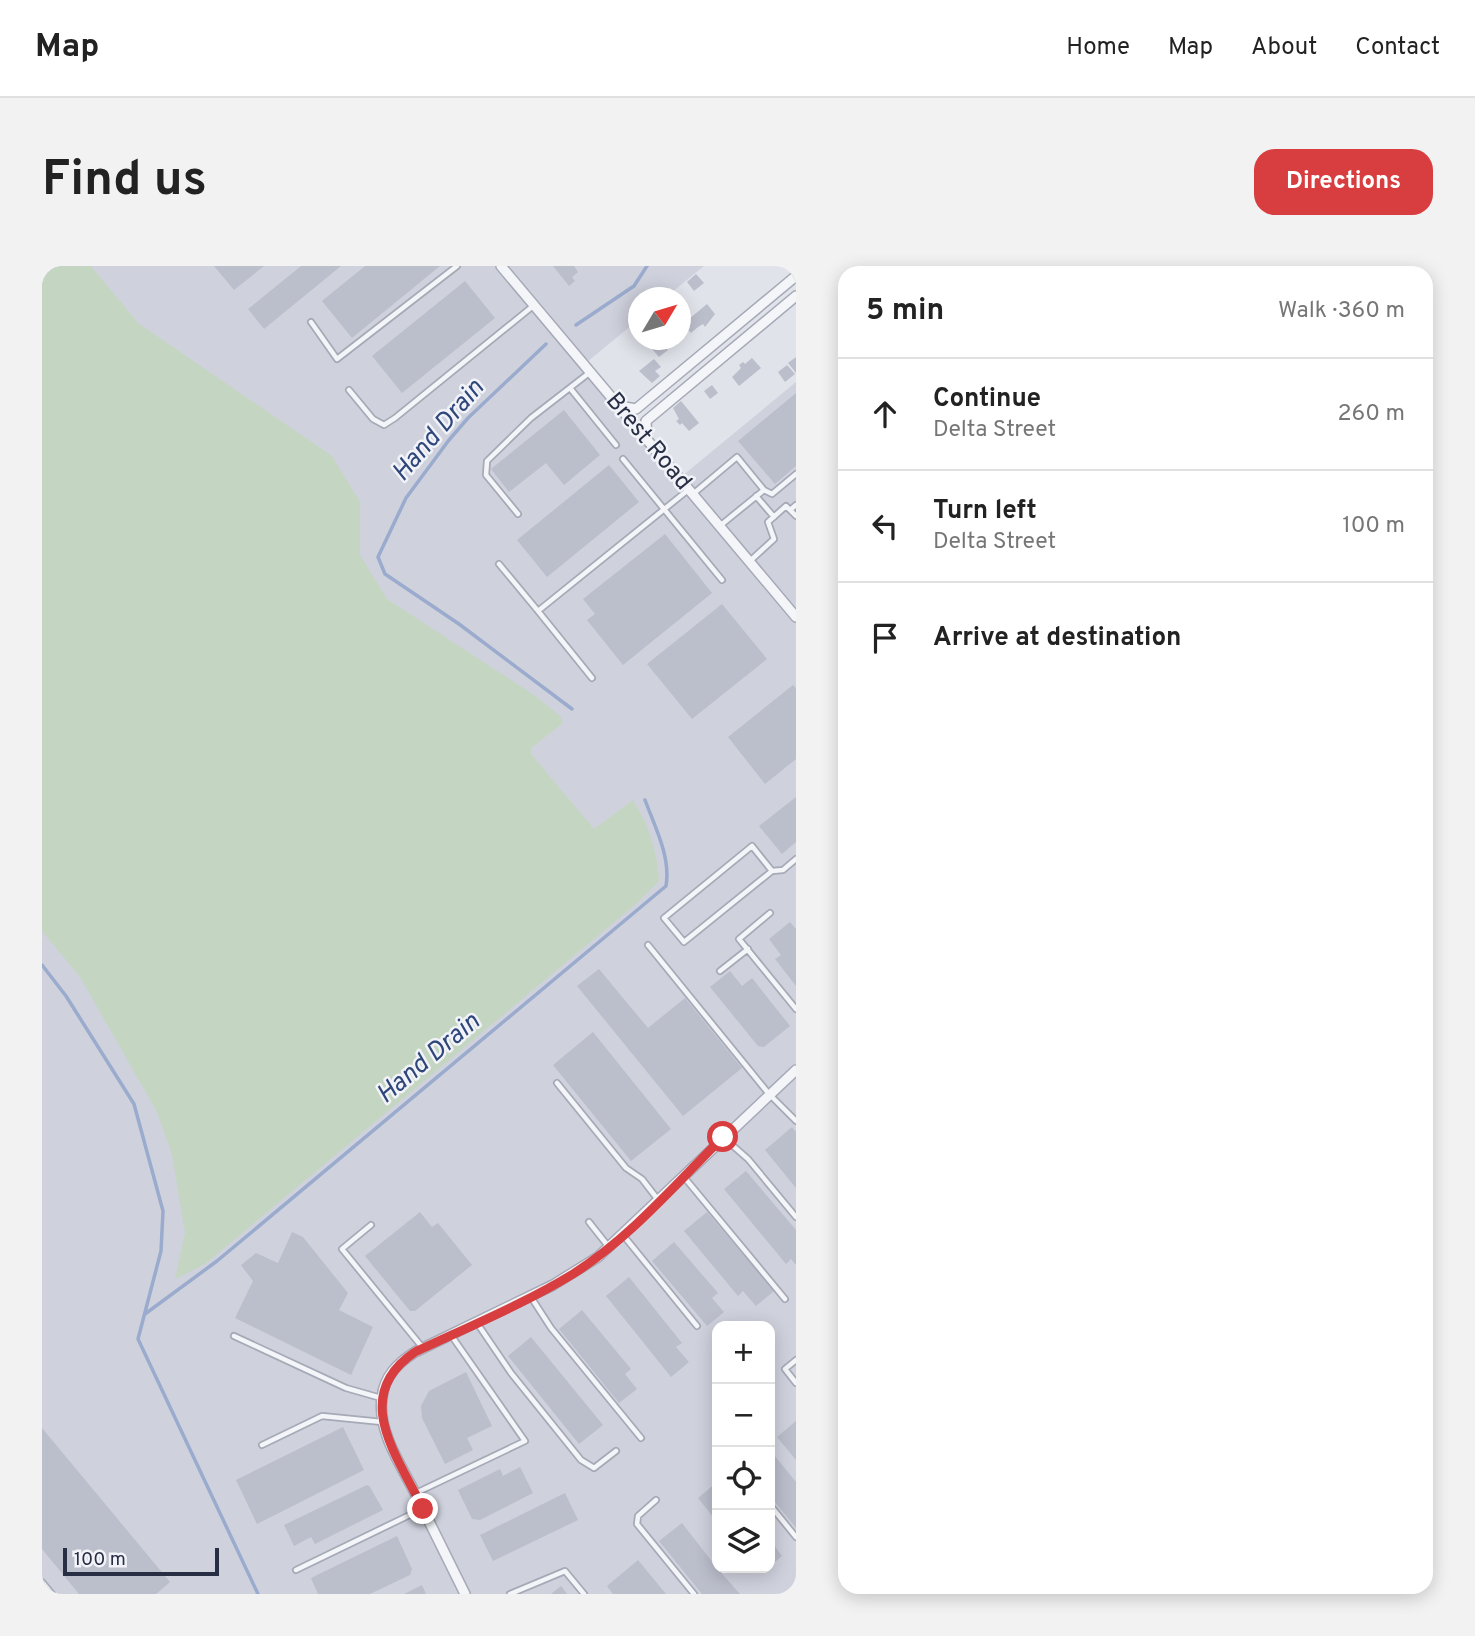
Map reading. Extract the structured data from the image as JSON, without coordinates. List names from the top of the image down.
{
  "streets": {
    "street": ["Brest Road"]
  },
  "water": ["Hand Drain"],
  "scale_bar": "100 m",
  "north": "top right",
  "page": {
    "header": "Map",
    "nav": [
      "Home",
      "Map",
      "About",
      "Contact"
    ],
    "buttons": "Directions",
    "title": "Find us",
    "heading": ["5 min", "Walk · 360 m"],
    "list": [
      ["Continue", "Delta Street", "260 m"],
      ["Turn left", "Delta Street", "100 m"],
      "Arrive at destination"
    ],
    "map_buttons": ["+", "−"],
    "scale": "100 m"
  }
}
